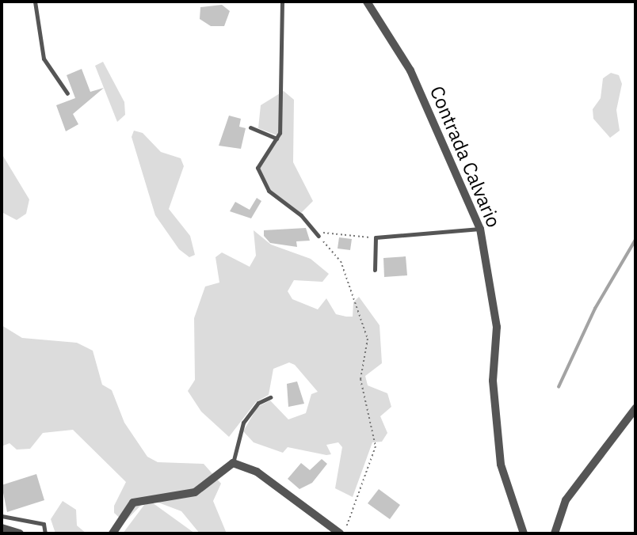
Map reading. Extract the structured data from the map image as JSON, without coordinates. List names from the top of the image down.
{
  "streets": {
    "street": ["Contrada Calvario"]
  }
}
